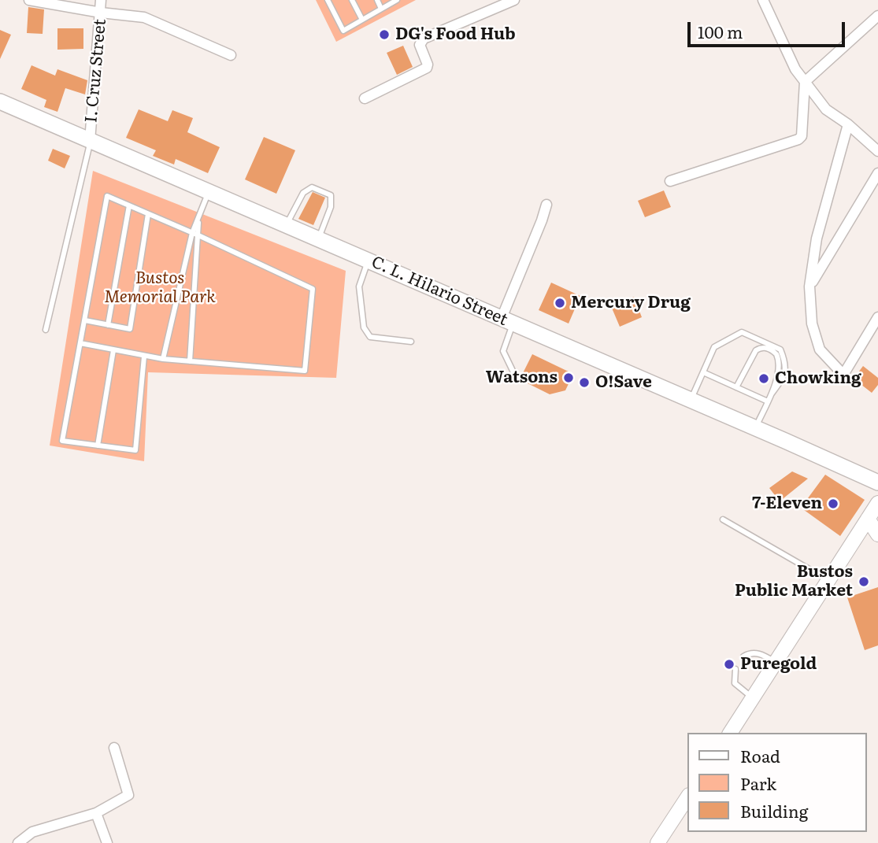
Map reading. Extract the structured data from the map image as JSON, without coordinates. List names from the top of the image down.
{
  "streets": {
    "main road": ["C. L. Hilario Street"],
    "street": ["I. Cruz Street"]
  },
  "crossings": [
    ["I. Cruz Street", "C. L. Hilario Street"]
  ],
  "parks": ["Bustos Memorial Park"],
  "places": [
    "DG's Food Hub",
    "Mercury Drug",
    "Watsons",
    "Chowking",
    "O!Save",
    "7-Eleven",
    "Bustos Public Market",
    "Puregold"
  ],
  "legend": ["Road", "Park", "Building"],
  "scale_bar": "100 m"
}
